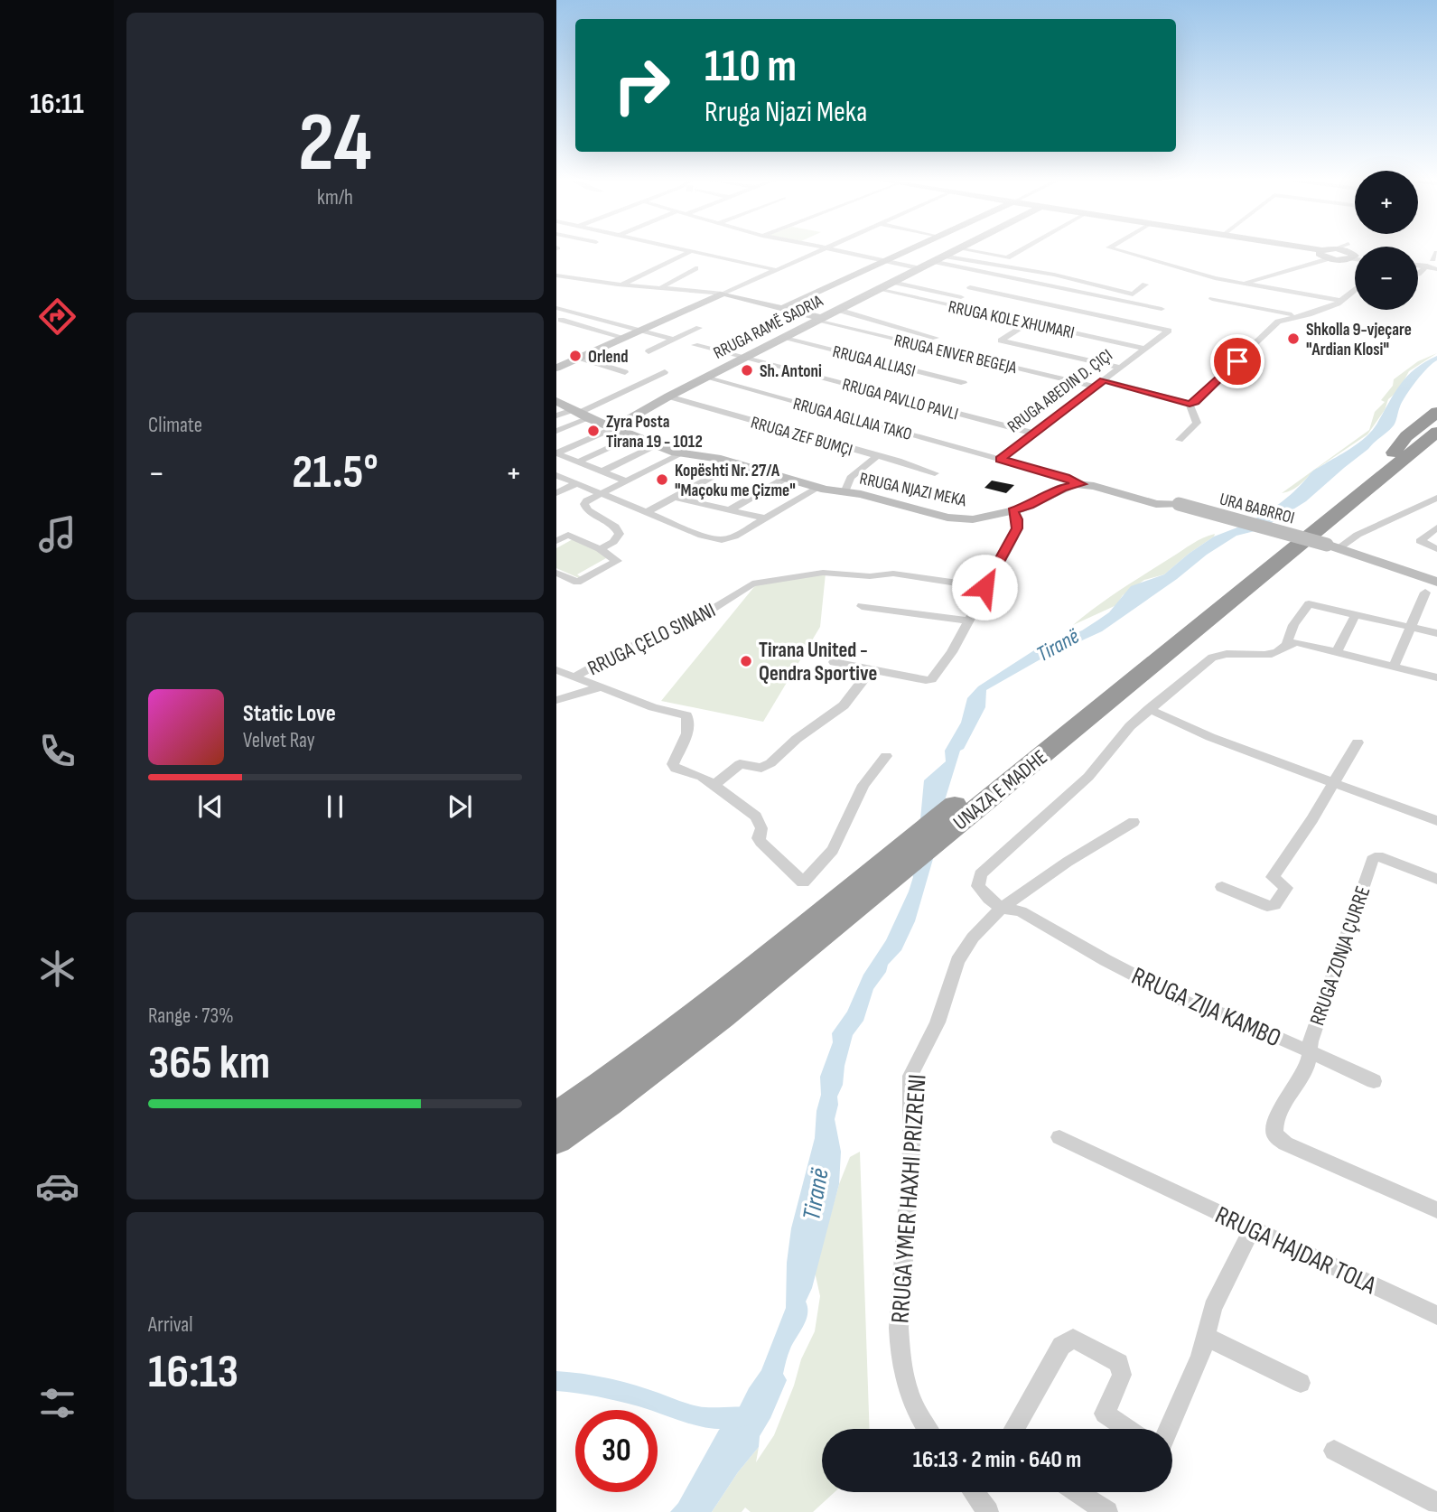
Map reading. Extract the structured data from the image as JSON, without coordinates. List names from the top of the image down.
{
  "streets": {
    "highway": ["UNAZA E MADHE"],
    "main road": ["RRUGA ABEDIN D. ÇIÇI"],
    "street": [
      "RRUGA KOLE XHUMARI",
      "RRUGA RAMË SADRIA",
      "RRUGA ENVER BEGEJA",
      "RRUGA ALLIASI",
      "RRUGA PAVLLO PAVLI",
      "RRUGA AGLLAIA TAKO",
      "RRUGA ZEF BUMÇI",
      "RRUGA NJAZI MEKA",
      "URA BABRROI",
      "RRUGA ÇELO SINANI",
      "RRUGA ZONJA ÇURRE",
      "RRUGA ZIJA KAMBO",
      "RRUGA YMER HAXHI PRIZRENI",
      "RRUGA HAJDAR TOLA"
    ]
  },
  "crossings": [
    ["RRUGA KOLE XHUMARI", "RRUGA RAMË SADRIA"],
    ["RRUGA KOLE XHUMARI", "RRUGA ABEDIN D. ÇIÇI"],
    ["RRUGA RAMË SADRIA", "RRUGA ENVER BEGEJA"],
    ["RRUGA RAMË SADRIA", "RRUGA ALLIASI"],
    ["RRUGA RAMË SADRIA", "RRUGA PAVLLO PAVLI"],
    ["RRUGA RAMË SADRIA", "RRUGA AGLLAIA TAKO"],
    ["RRUGA RAMË SADRIA", "RRUGA ZEF BUMÇI"],
    ["RRUGA RAMË SADRIA", "RRUGA NJAZI MEKA"],
    ["RRUGA ENVER BEGEJA", "RRUGA ABEDIN D. ÇIÇI"],
    ["RRUGA ABEDIN D. ÇIÇI", "RRUGA PAVLLO PAVLI"],
    ["RRUGA ABEDIN D. ÇIÇI", "RRUGA AGLLAIA TAKO"],
    ["RRUGA ABEDIN D. ÇIÇI", "RRUGA NJAZI MEKA"],
    ["RRUGA ABEDIN D. ÇIÇI", "URA BABRROI"],
    ["RRUGA ZEF BUMÇI", "RRUGA NJAZI MEKA"],
    ["RRUGA ZONJA ÇURRE", "RRUGA ZIJA KAMBO"],
    ["RRUGA ZIJA KAMBO", "RRUGA YMER HAXHI PRIZRENI"]
  ],
  "water": ["Tiranë"],
  "places": [
    "Shkolla 9-vjeçare \"Ardian Klosi\"",
    "Orlend",
    "Sh. Antoni",
    "Zyra Posta Tirana 19 - 1012",
    "Kopështi Nr. 27/A \"Maçoku me Çizme\"",
    "Tirana United - Qendra Sportive"
  ],
  "page": {
    "tabs": "16:11",
    "tile": [
      ["24", "km/h"],
      "Climate",
      ["Range · 73%", "365 km"],
      ["Arrival", "16:13"]
    ],
    "turn": ["110 m", "Rruga Njazi Meka"],
    "map_buttons": ["+", "−"],
    "heat": ["−", "21.5°", "+"],
    "song": ["Static Love", "Velvet Ray"],
    "limit": "30",
    "trip": "16:13 · 2 min · 640 m"
  }
}
